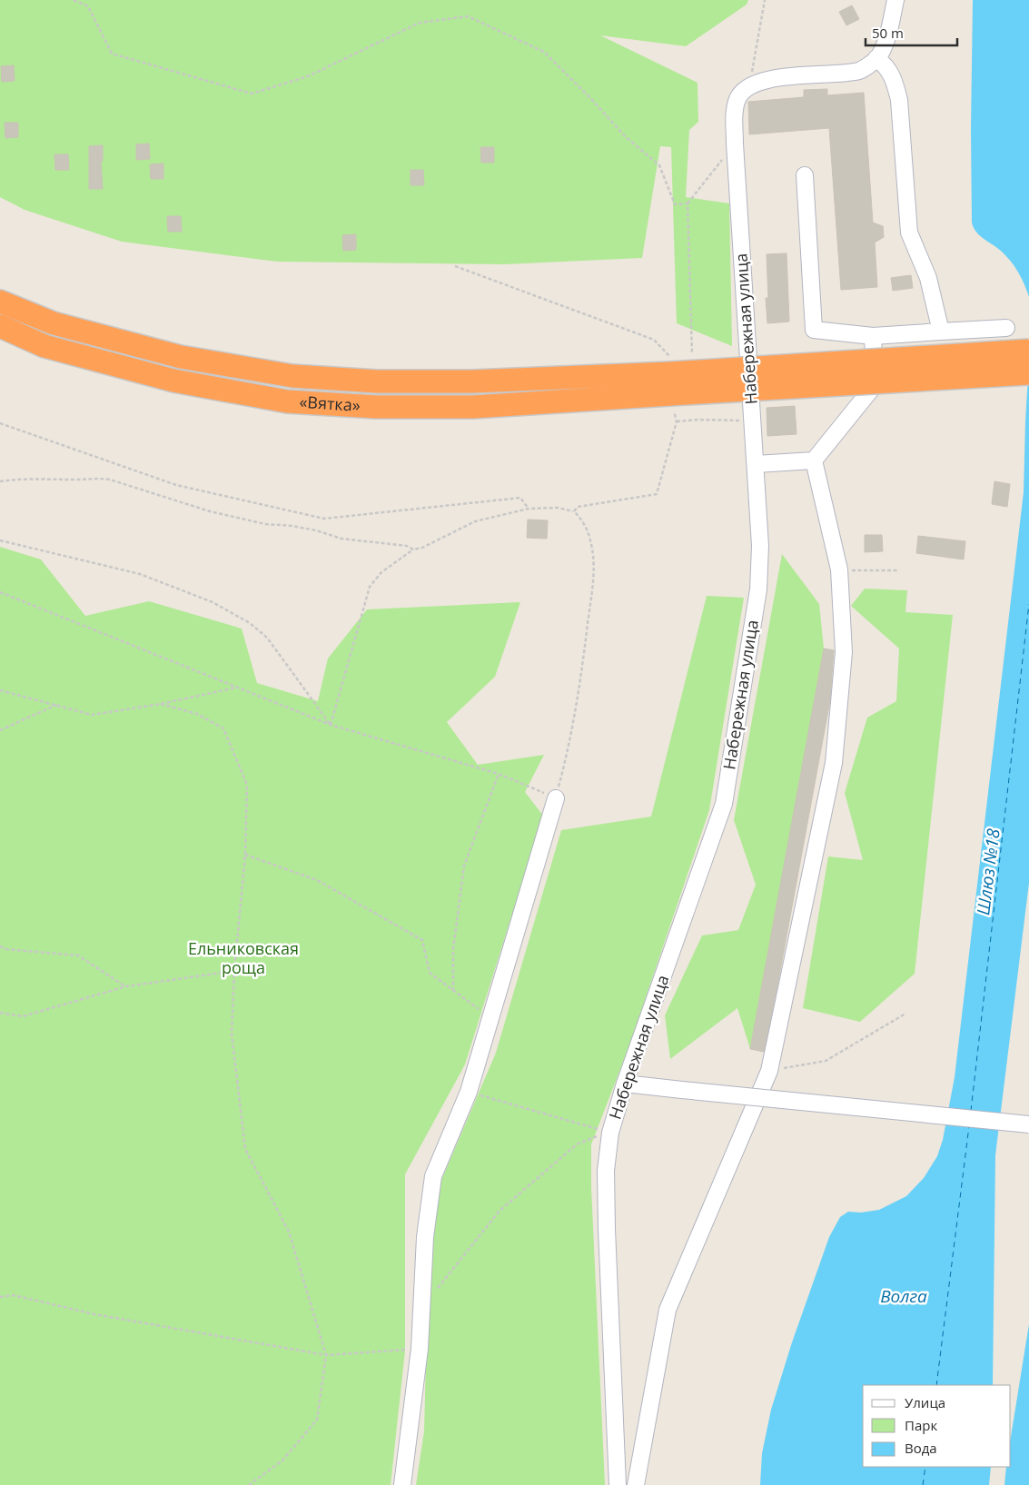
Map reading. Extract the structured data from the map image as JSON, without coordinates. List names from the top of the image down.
{
  "streets": {
    "highway": ["«Вятка»"],
    "street": ["Набережная улица"]
  },
  "water": ["Шлюз №18", "Волга"],
  "parks": ["Ельниковская роща"],
  "legend": ["Улица", "Парк", "Вода"],
  "scale_bar": "50 m"
}
